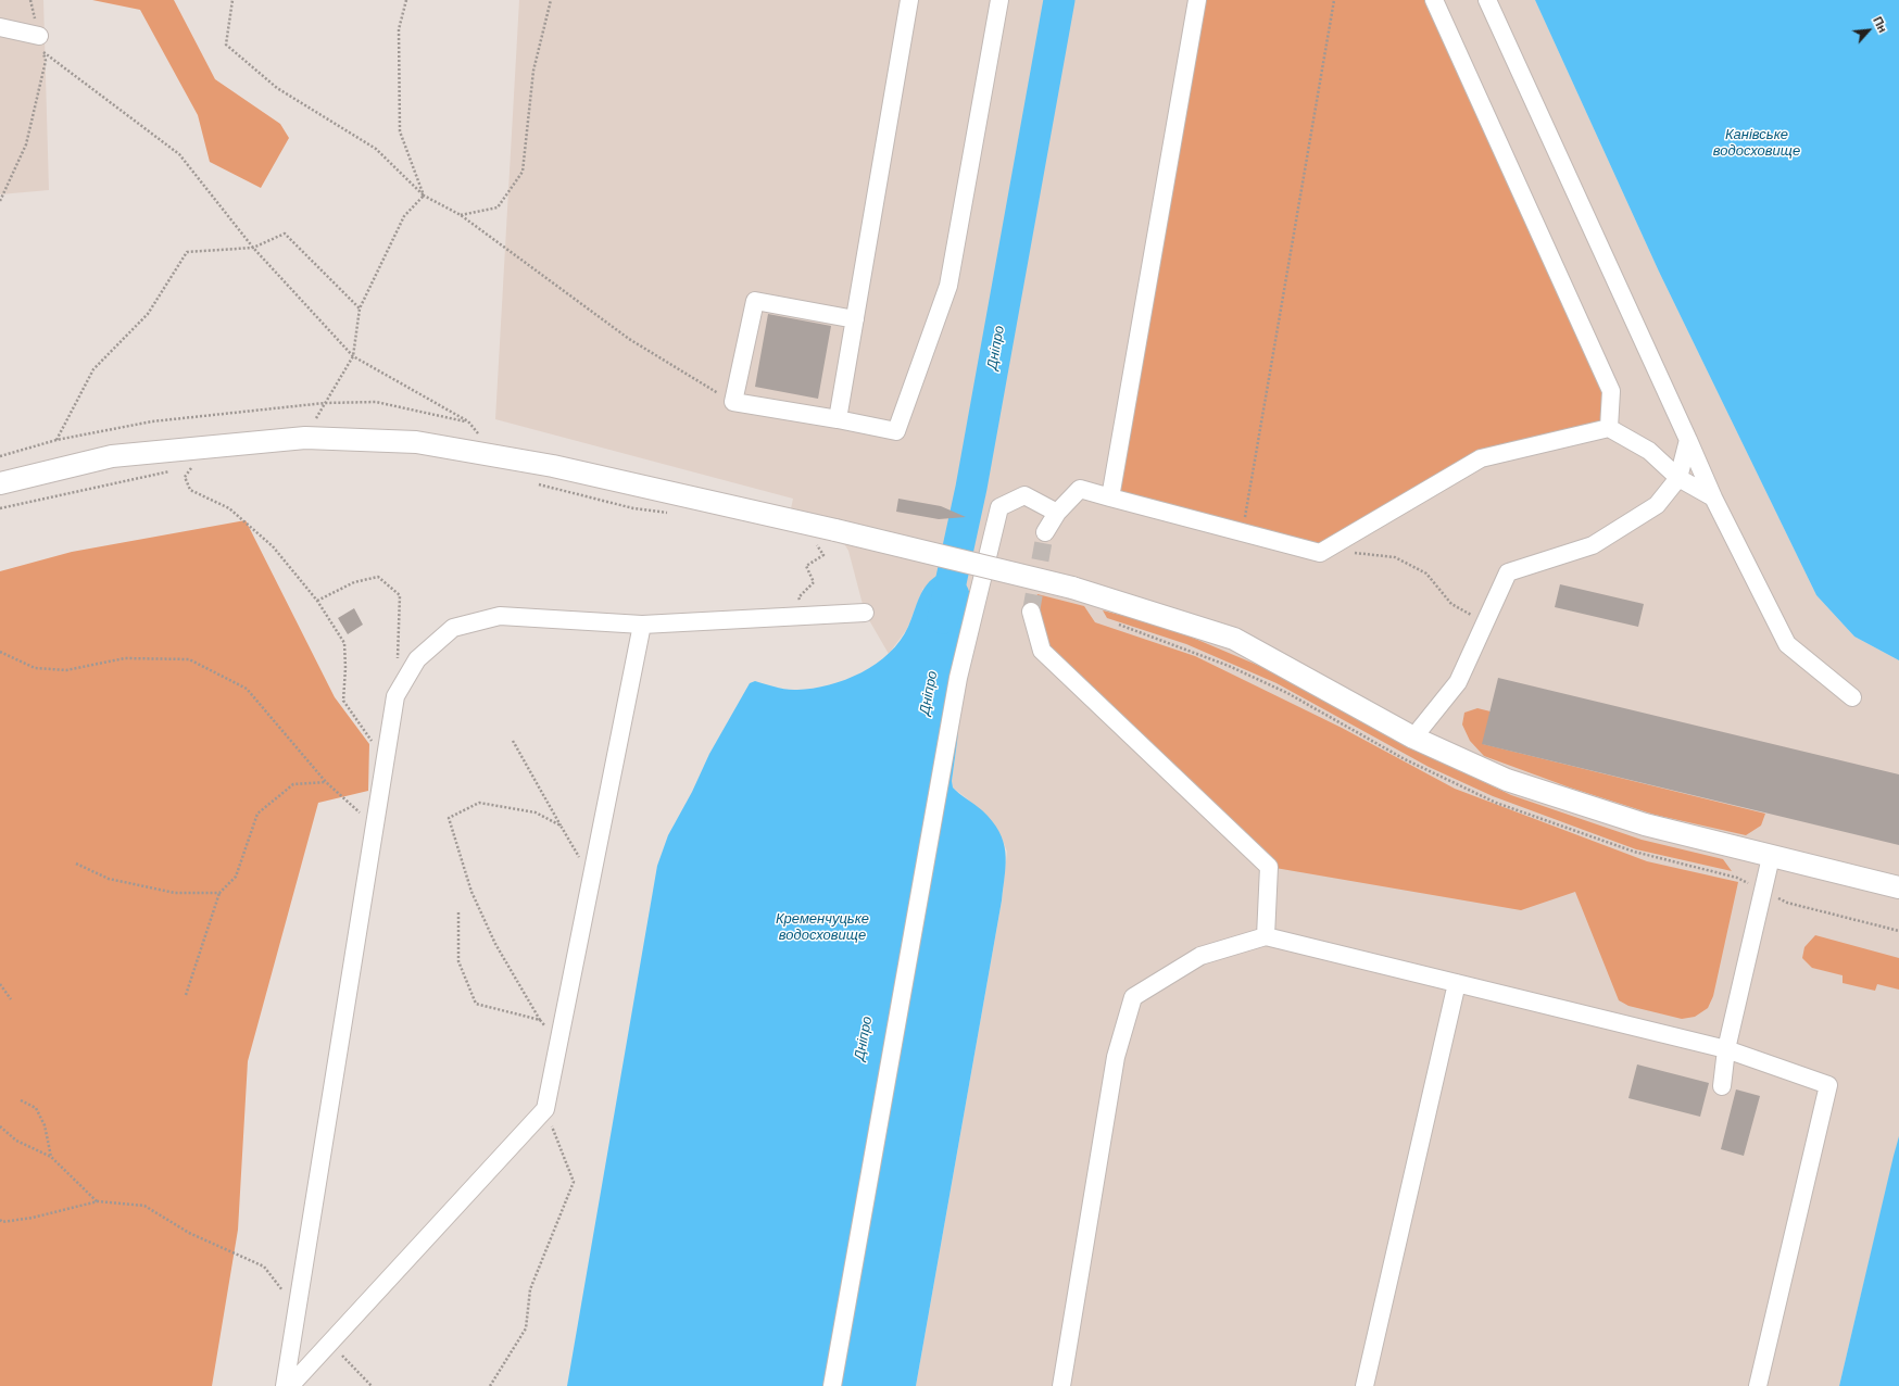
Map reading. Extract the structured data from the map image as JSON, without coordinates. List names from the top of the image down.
{
  "water": ["Канівське водосховище", "Дніпро", "Кременчуцьке водосховище"],
  "north": "top right"
}
